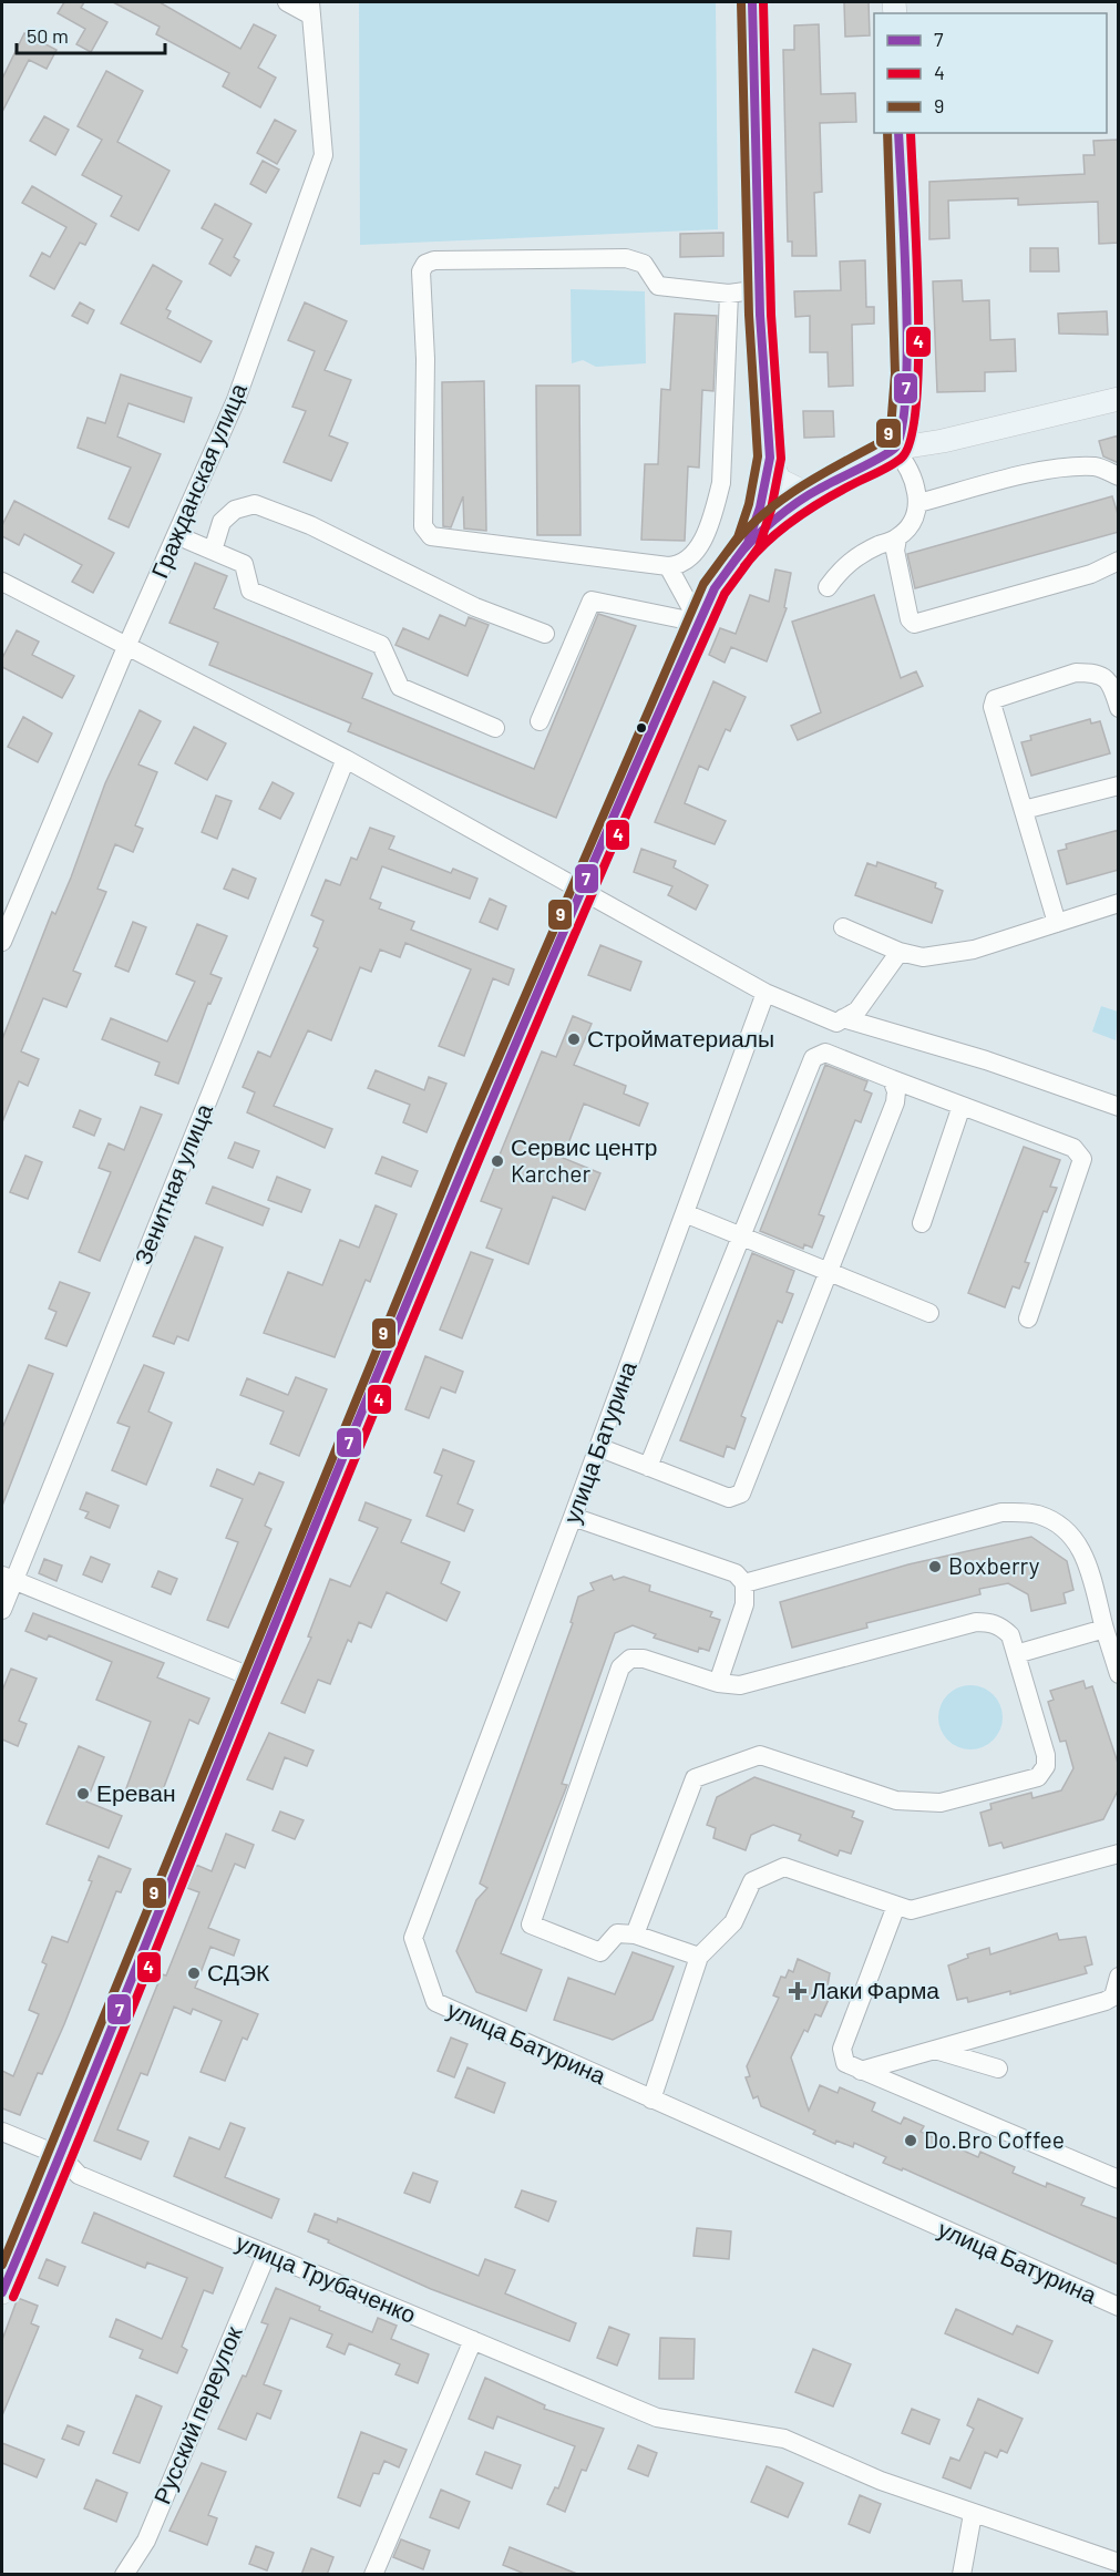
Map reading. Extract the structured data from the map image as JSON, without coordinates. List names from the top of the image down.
{
  "streets": {
    "street": [
      "Гражданская улица",
      "Зенитная улица",
      "улица Батурина",
      "улица Трубаченко",
      "Русский переулок"
    ]
  },
  "crossings": [
    ["улица Трубаченко", "Русский переулок"]
  ],
  "places": {
    "other": [
      "Стройматериалы",
      "Сервис центр Karcher",
      "Boxberry",
      "Ереван",
      "СДЭК",
      "Do.Bro Coffee"
    ],
    "health": ["Лаки Фарма"]
  },
  "lines": ["transit line 7", "transit line 4", "transit line 9"],
  "legend": ["7", "4", "9"],
  "scale_bar": "50 m"
}
